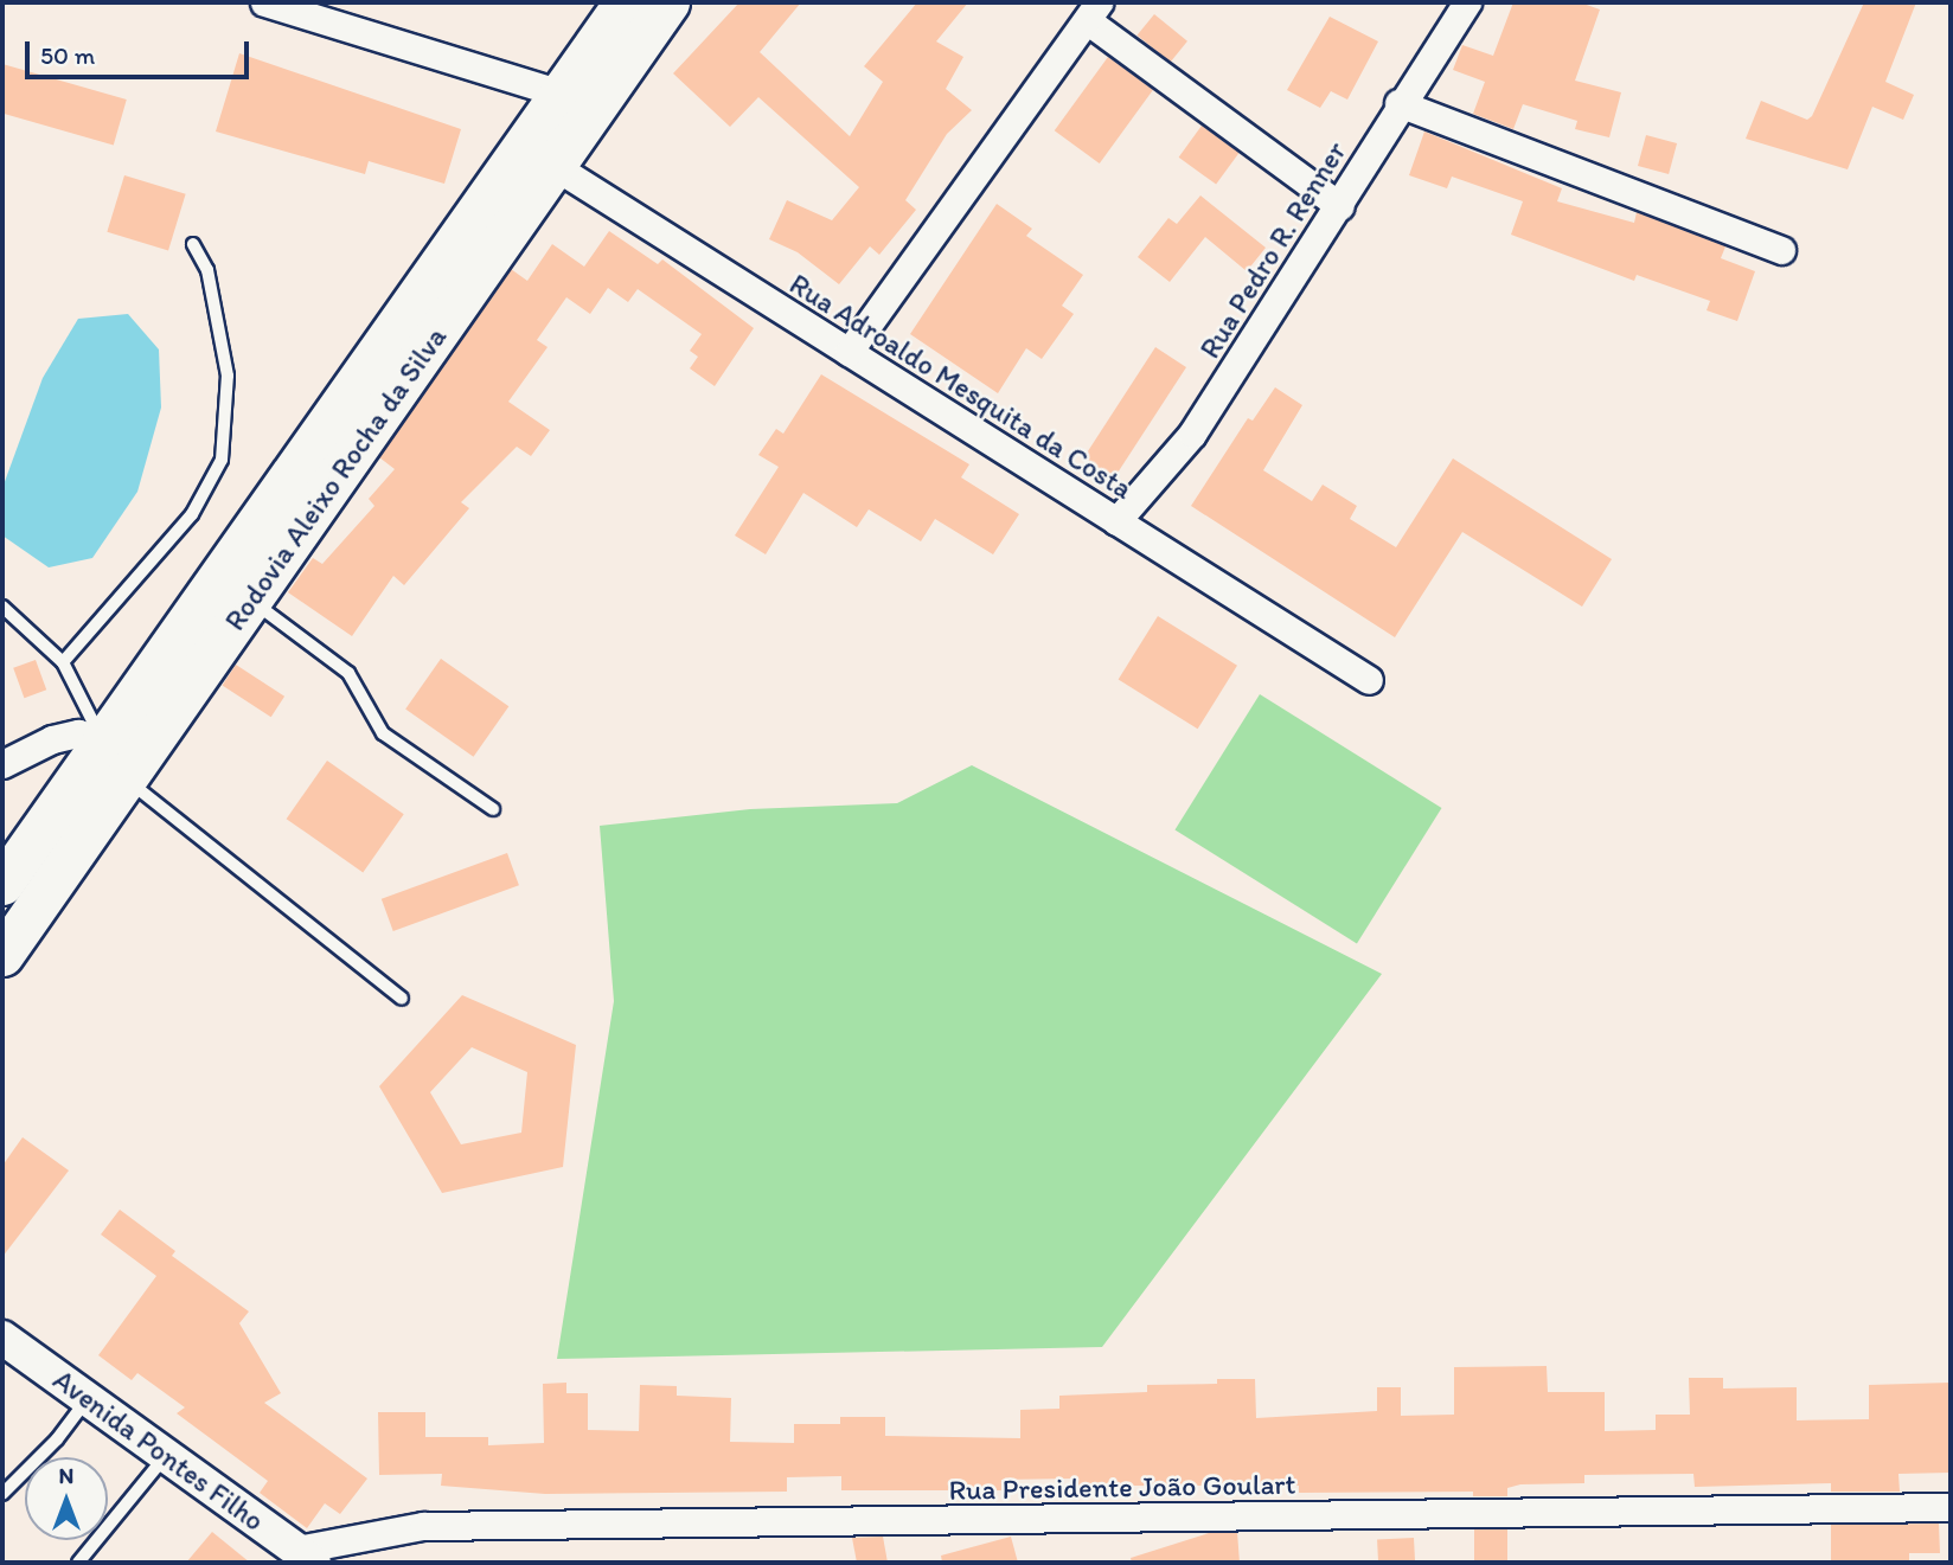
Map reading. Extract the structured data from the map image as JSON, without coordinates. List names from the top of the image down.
{
  "streets": {
    "main road": ["Rodovia Aleixo Rocha da Silva"],
    "street": [
      "Rua Pedro R. Renner",
      "Rua Adroaldo Mesquita da Costa",
      "Avenida Pontes Filho",
      "Rua Presidente João Goulart"
    ]
  },
  "crossings": [
    ["Rua Pedro R. Renner", "Rua Adroaldo Mesquita da Costa"],
    ["Rua Adroaldo Mesquita da Costa", "Rodovia Aleixo Rocha da Silva"],
    ["Avenida Pontes Filho", "Rua Presidente João Goulart"]
  ],
  "scale_bar": "50 m",
  "north": "top"
}
